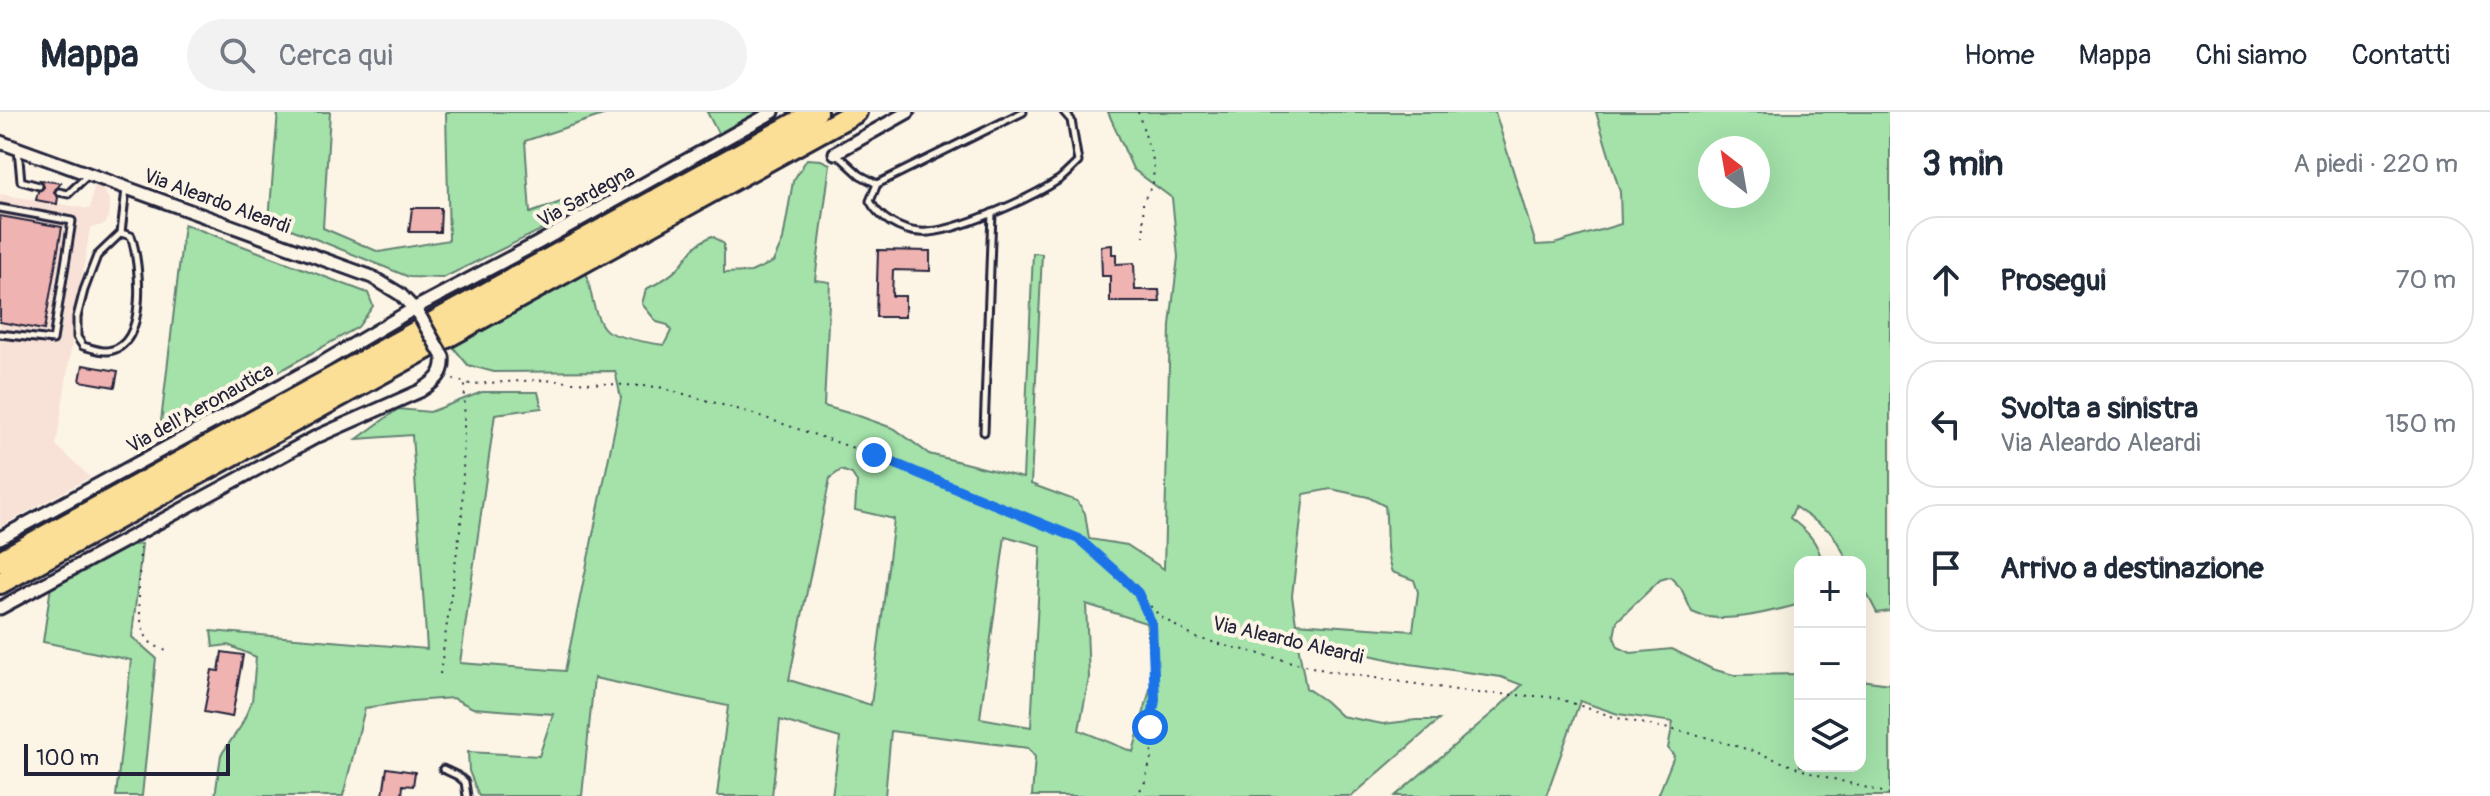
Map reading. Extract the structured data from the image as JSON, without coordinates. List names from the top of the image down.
{
  "streets": {
    "street": ["Via Sardegna", "Via Aleardo Aleardi", "Via dell'Aeronautica"]
  },
  "crossings": [
    ["Via Sardegna", "Via Aleardo Aleardi"],
    ["Via Sardegna", "Via dell'Aeronautica"],
    ["Via Aleardo Aleardi", "Via dell'Aeronautica"]
  ],
  "scale_bar": "100 m",
  "north": "top left",
  "page": {
    "header": "Mappa",
    "search": "Cerca qui",
    "nav": [
      "Home",
      "Mappa",
      "Chi siamo",
      "Contatti"
    ],
    "heading": ["3 min", "A piedi · 220 m"],
    "list": [
      ["Prosegui", "70 m"],
      ["Svolta a sinistra", "Via Aleardo Aleardi", "150 m"],
      "Arrivo a destinazione"
    ],
    "map_buttons": ["+", "−"],
    "scale": "100 m"
  }
}
